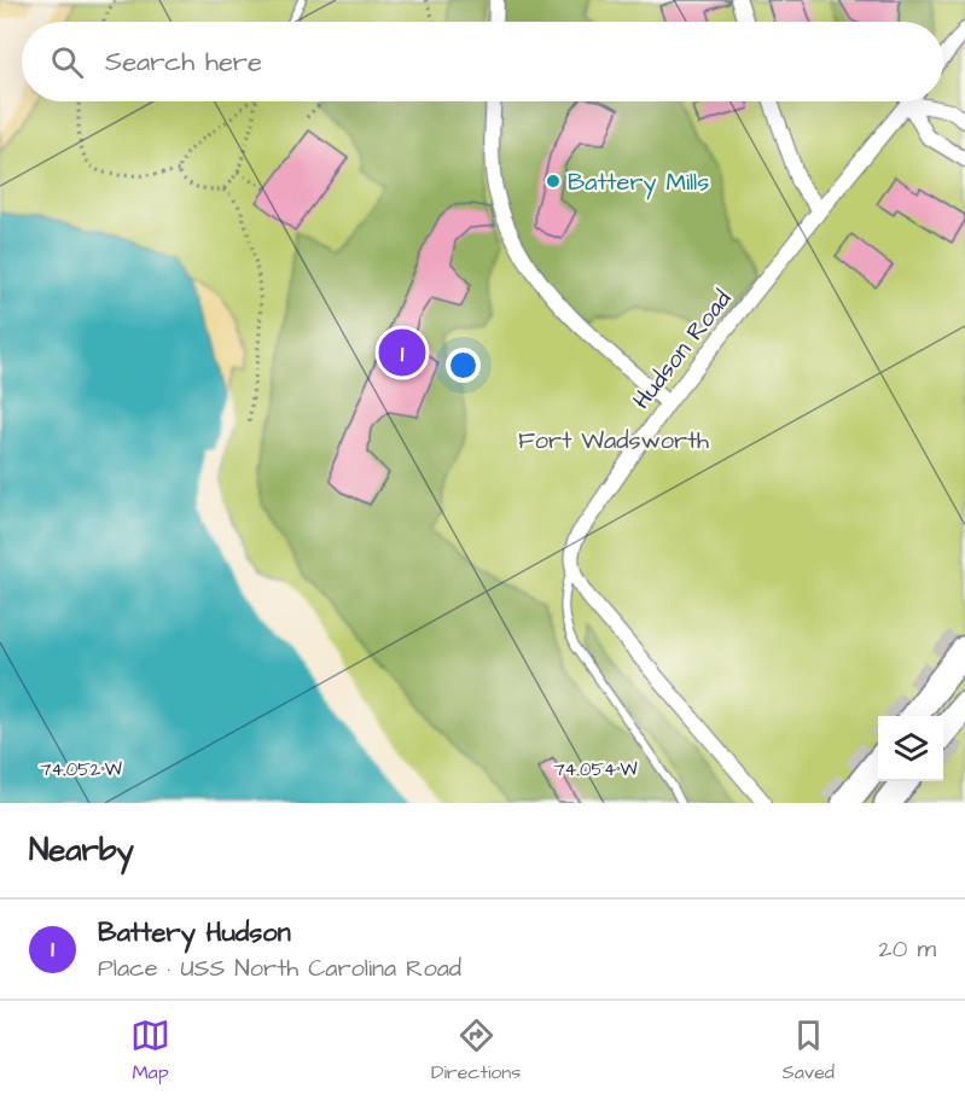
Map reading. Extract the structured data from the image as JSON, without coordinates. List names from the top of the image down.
{
  "streets": {
    "street": ["Hudson Road"]
  },
  "parks": ["Fort Wadsworth"],
  "places": ["Battery Mills"],
  "page": {
    "search": "Search here",
    "pins": "1",
    "heading": "Nearby",
    "list": [
      {
        "mark": "1",
        "name": "Battery Hudson",
        "note": "Place · USS North Carolina Road",
        "value": "20 m"
      }
    ],
    "nav": ["Map", "Directions", "Saved"]
  },
  "coordinates": ["74.052°W", "74.054°W"]
}
